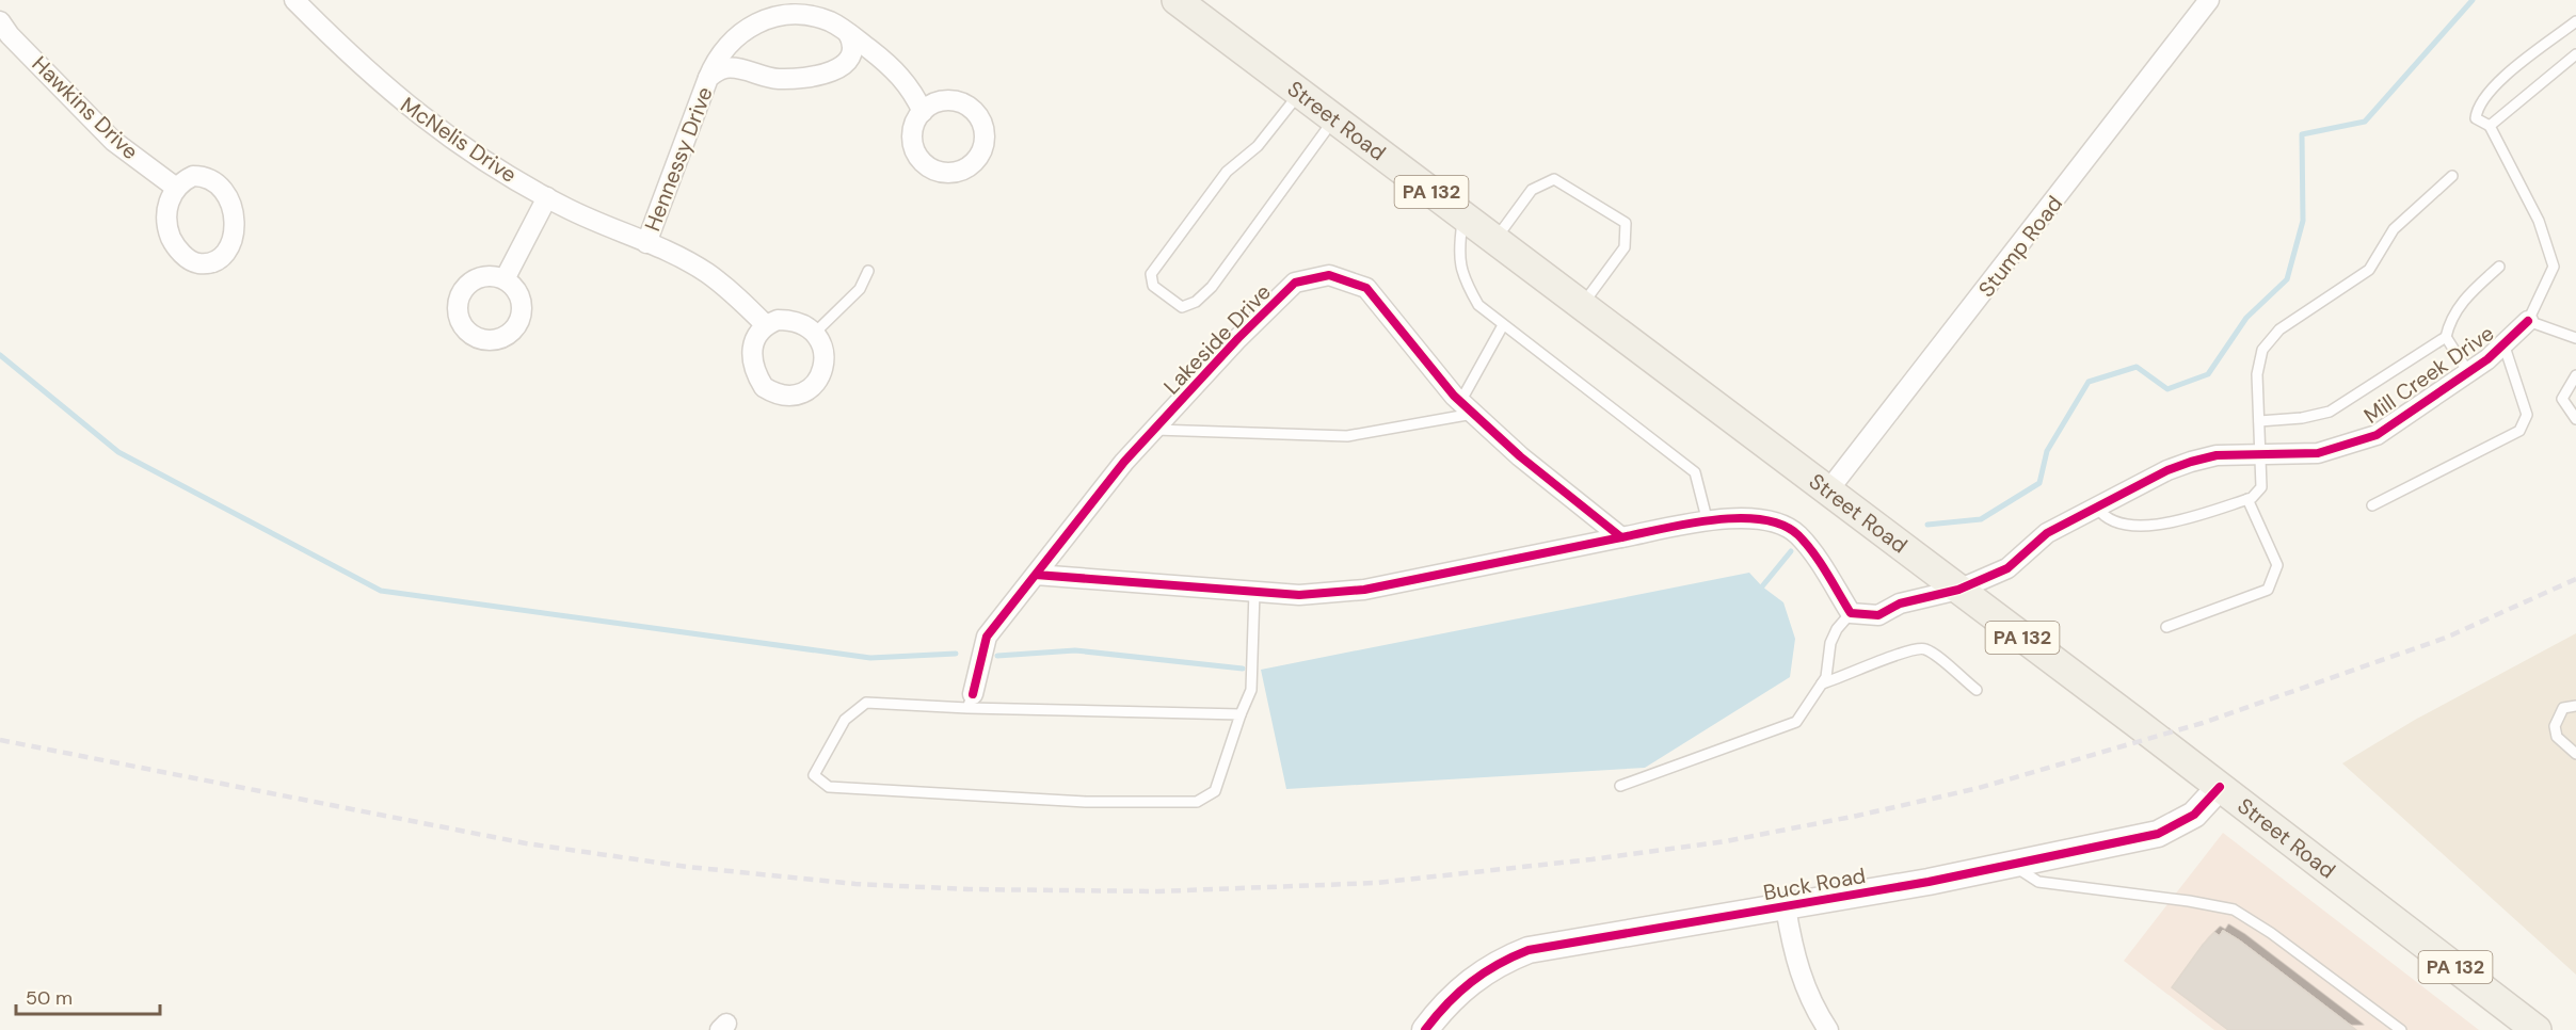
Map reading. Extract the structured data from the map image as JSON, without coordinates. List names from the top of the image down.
{
  "streets": {
    "main road": ["Street Road", "PA 132"],
    "street": [
      "Hawkins Drive",
      "McNelis Drive",
      "Hennessy Drive",
      "Stump Road",
      "Lakeside Drive",
      "Mill Creek Drive",
      "Buck Road"
    ]
  },
  "crossings": [
    ["Street Road", "Stump Road"],
    ["Street Road", "Mill Creek Drive"],
    ["Street Road", "Buck Road"],
    ["McNelis Drive", "Hennessy Drive"]
  ],
  "scale_bar": "50 m"
}
